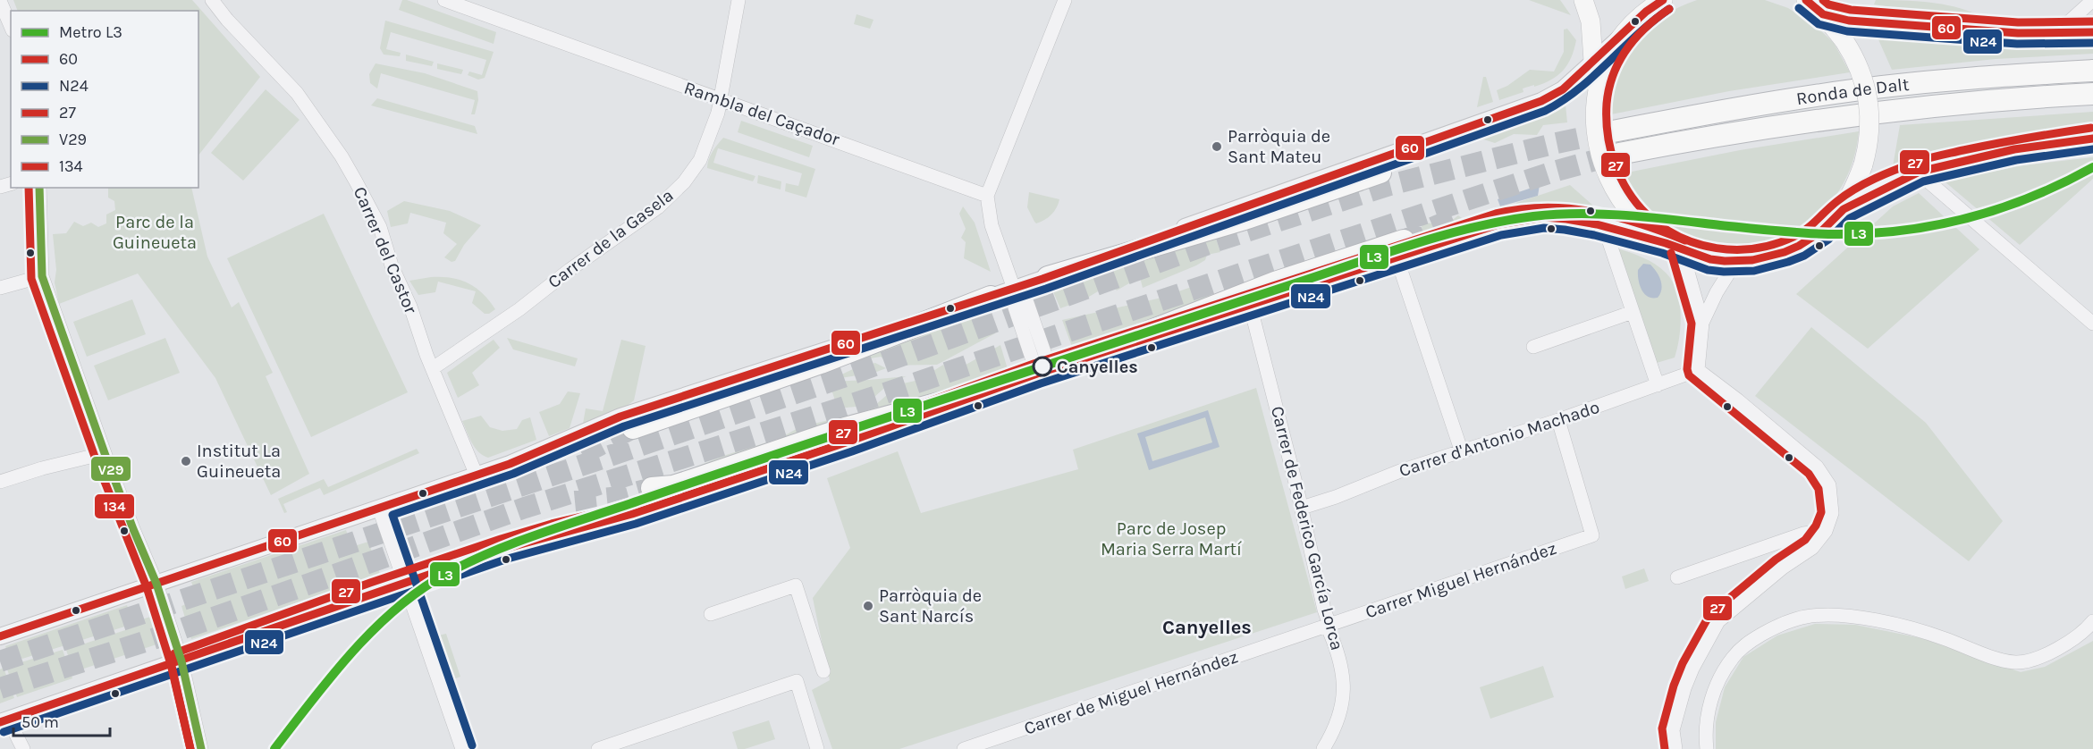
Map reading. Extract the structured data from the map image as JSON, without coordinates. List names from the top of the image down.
{
  "streets": {
    "highway": ["Ronda de Dalt"],
    "street": [
      "Rambla del Caçador",
      "Carrer de la Gasela",
      "Carrer del Castor",
      "Carrer d'Antonio Machado",
      "Carrer de Federico García Lorca",
      "Carrer Miguel Hernández",
      "Carrer de Miguel Hernández"
    ]
  },
  "crossings": [
    ["Rambla del Caçador", "Carrer de la Gasela"],
    ["Carrer de la Gasela", "Carrer del Castor"],
    ["Carrer d'Antonio Machado", "Carrer de Federico García Lorca"],
    ["Carrer d'Antonio Machado", "Carrer Miguel Hernández"],
    ["Carrer de Federico García Lorca", "Carrer Miguel Hernández"],
    ["Carrer de Federico García Lorca", "Carrer de Miguel Hernández"],
    ["Carrer Miguel Hernández", "Carrer de Miguel Hernández"]
  ],
  "districts": ["Canyelles"],
  "parks": ["Parc de la Guineueta", "Parc de Josep Maria Serra Martí"],
  "places": [
    "Parròquia de Sant Mateu",
    "Canyelles",
    "Institut La Guineueta",
    "Parròquia de Sant Narcís"
  ],
  "lines": [
    "transit line 60",
    "transit line 27",
    "transit line N24",
    "metro line L3",
    "transit line V29",
    "transit line 134"
  ],
  "legend": [
    "Metro L3",
    "60",
    "N24",
    "27",
    "V29",
    "134"
  ],
  "scale_bar": "50 m"
}
